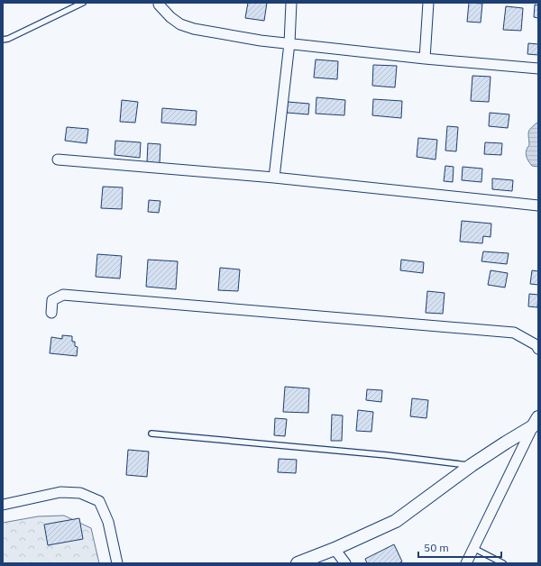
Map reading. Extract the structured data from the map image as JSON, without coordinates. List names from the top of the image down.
{
  "scale_bar": "50 m"
}
